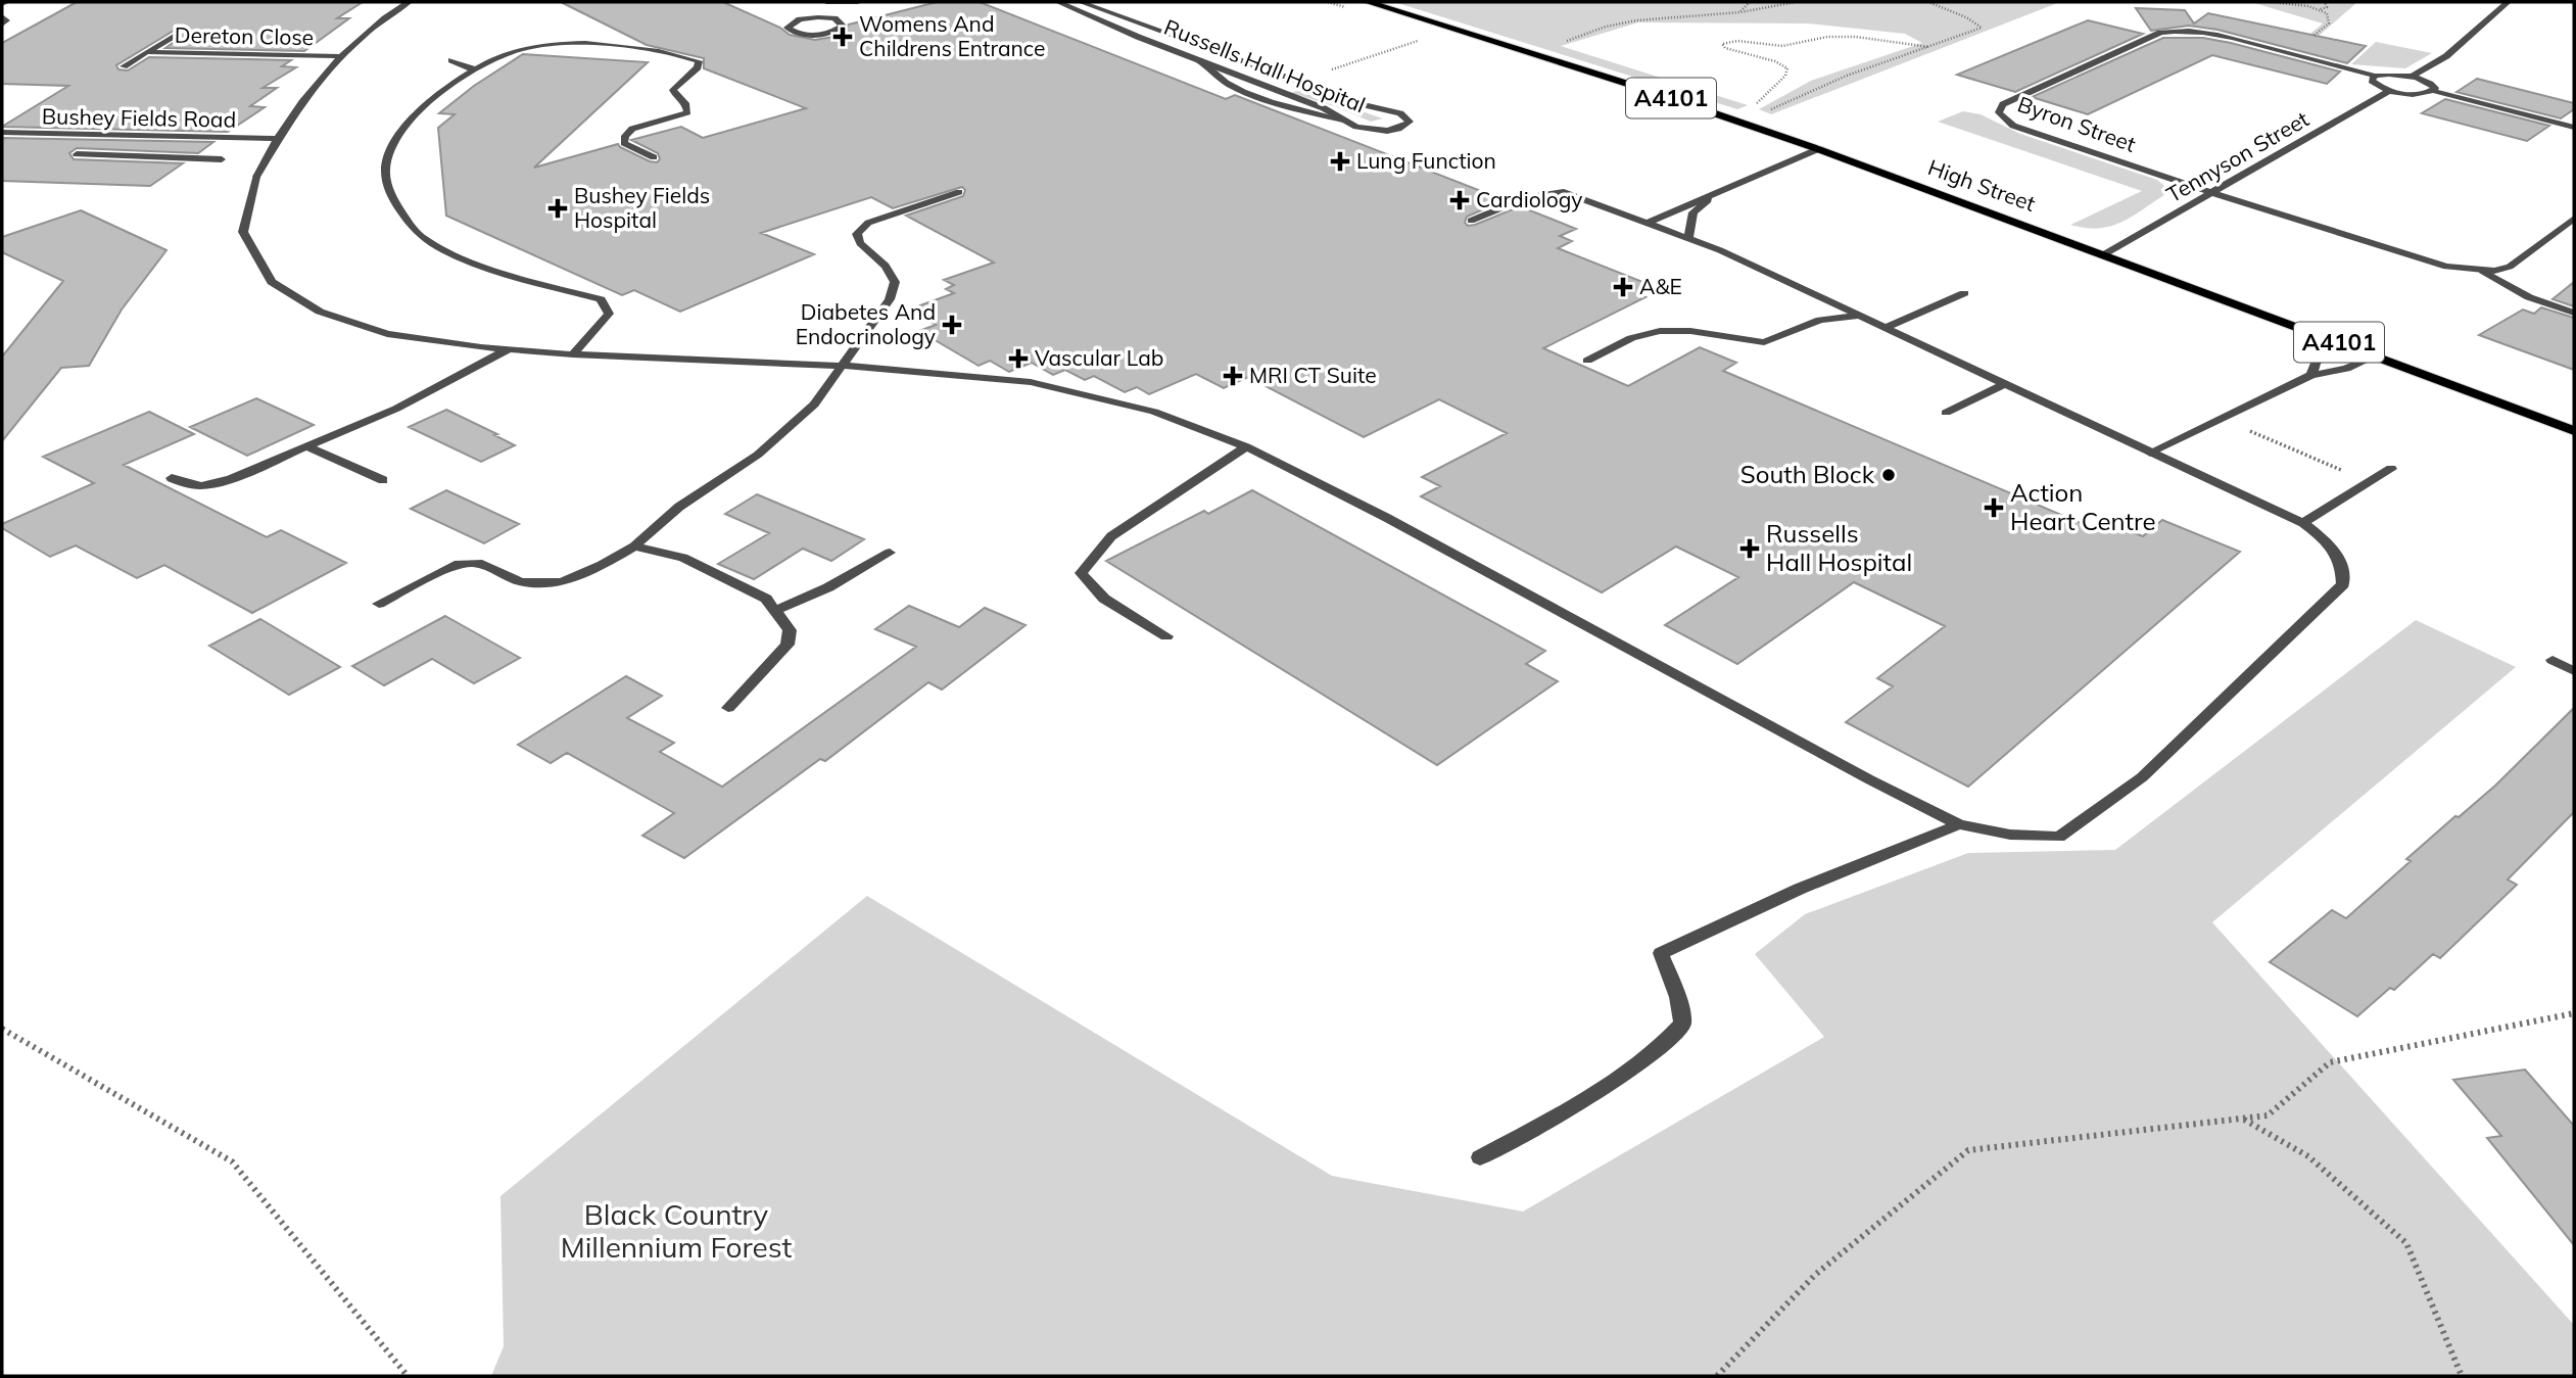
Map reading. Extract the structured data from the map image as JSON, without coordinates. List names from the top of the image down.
{
  "streets": {
    "main road": ["A4101", "High Street"],
    "street": [
      "Dereton Close",
      "Russells Hall Hospital",
      "Bushey Fields Road",
      "Byron Street",
      "Tennyson Street"
    ]
  },
  "crossings": [
    ["Byron Street", "Tennyson Street"],
    ["Tennyson Street", "High Street"]
  ],
  "parks": ["Black Country Millennium Forest"],
  "places": {
    "health": [
      "Womens And Childrens Entrance",
      "Lung Function",
      "Cardiology",
      "Bushey Fields Hospital",
      "A&E",
      "Diabetes And Endocrinology",
      "Vascular Lab",
      "MRI CT Suite",
      "Action Heart Centre",
      "Russells Hall Hospital"
    ],
    "other": ["South Block"]
  }
}
